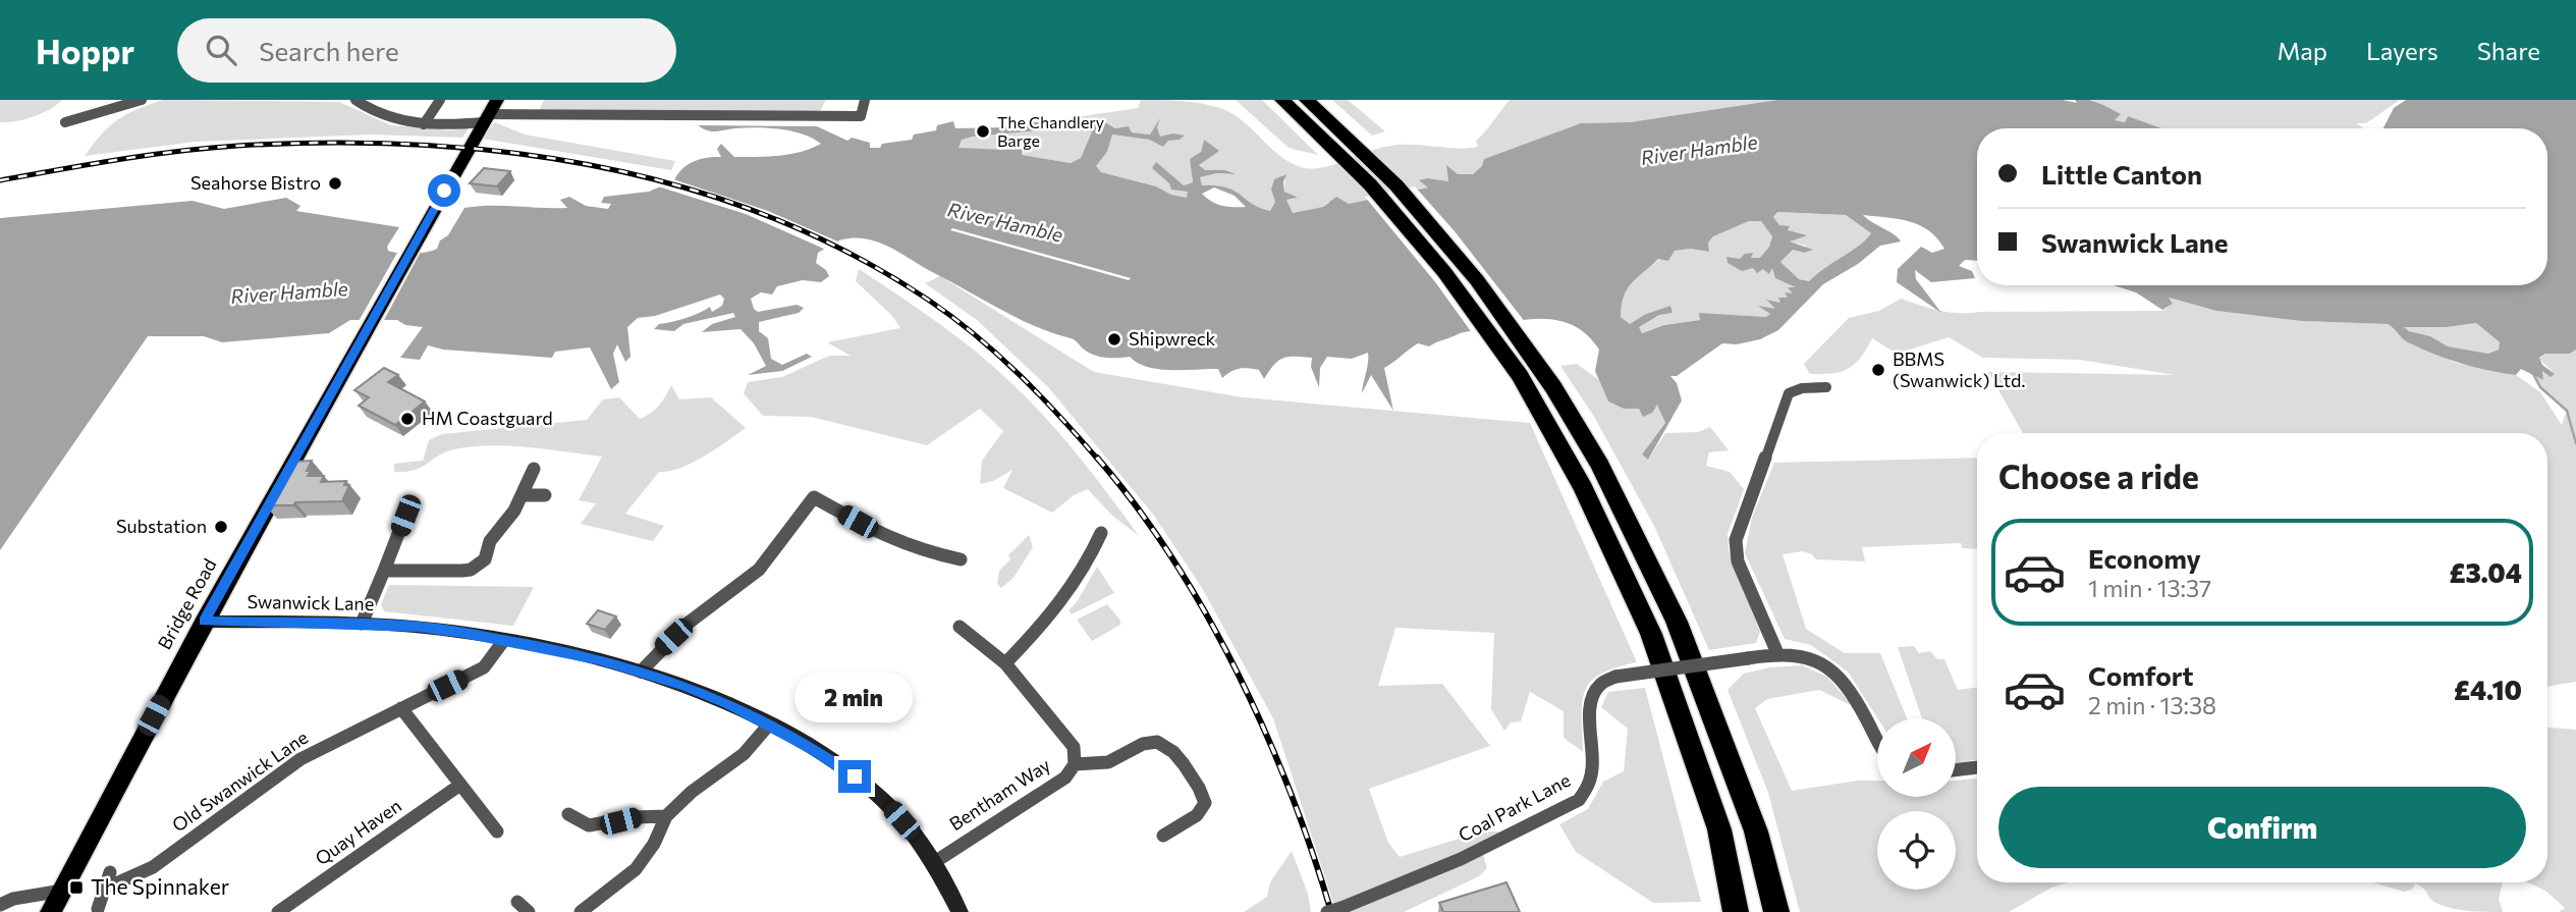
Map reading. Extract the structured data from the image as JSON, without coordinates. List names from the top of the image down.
{
  "streets": {
    "main road": ["Bridge Road"],
    "street": [
      "Swanwick Lane",
      "Old Swanwick Lane",
      "Bentham Way",
      "Coal Park Lane",
      "Quay Haven"
    ]
  },
  "crossings": [
    ["Swanwick Lane", "Bridge Road"],
    ["Swanwick Lane", "Old Swanwick Lane"],
    ["Swanwick Lane", "Bentham Way"]
  ],
  "water": ["River Hamble"],
  "places": {
    "other": [
      "The Chandlery Barge",
      "Seahorse Bistro",
      "Shipwreck",
      "BBMS (Swanwick) Ltd.",
      "HM Coastguard",
      "Substation"
    ],
    "transit": ["The Spinnaker"]
  },
  "north": "top right",
  "page": {
    "header": "Hoppr",
    "search": "Search here",
    "nav": ["Map", "Layers", "Share"],
    "banner": ["Little Canton", "Swanwick Lane"],
    "heading": "Choose a ride",
    "list": [
      {
        "name": "Economy",
        "note": "1 min · 13:37",
        "value": "£3.04"
      },
      {
        "name": "Comfort",
        "note": "2 min · 13:38",
        "value": "£4.10"
      }
    ],
    "bubble": "2 min",
    "buttons": "Confirm"
  }
}
